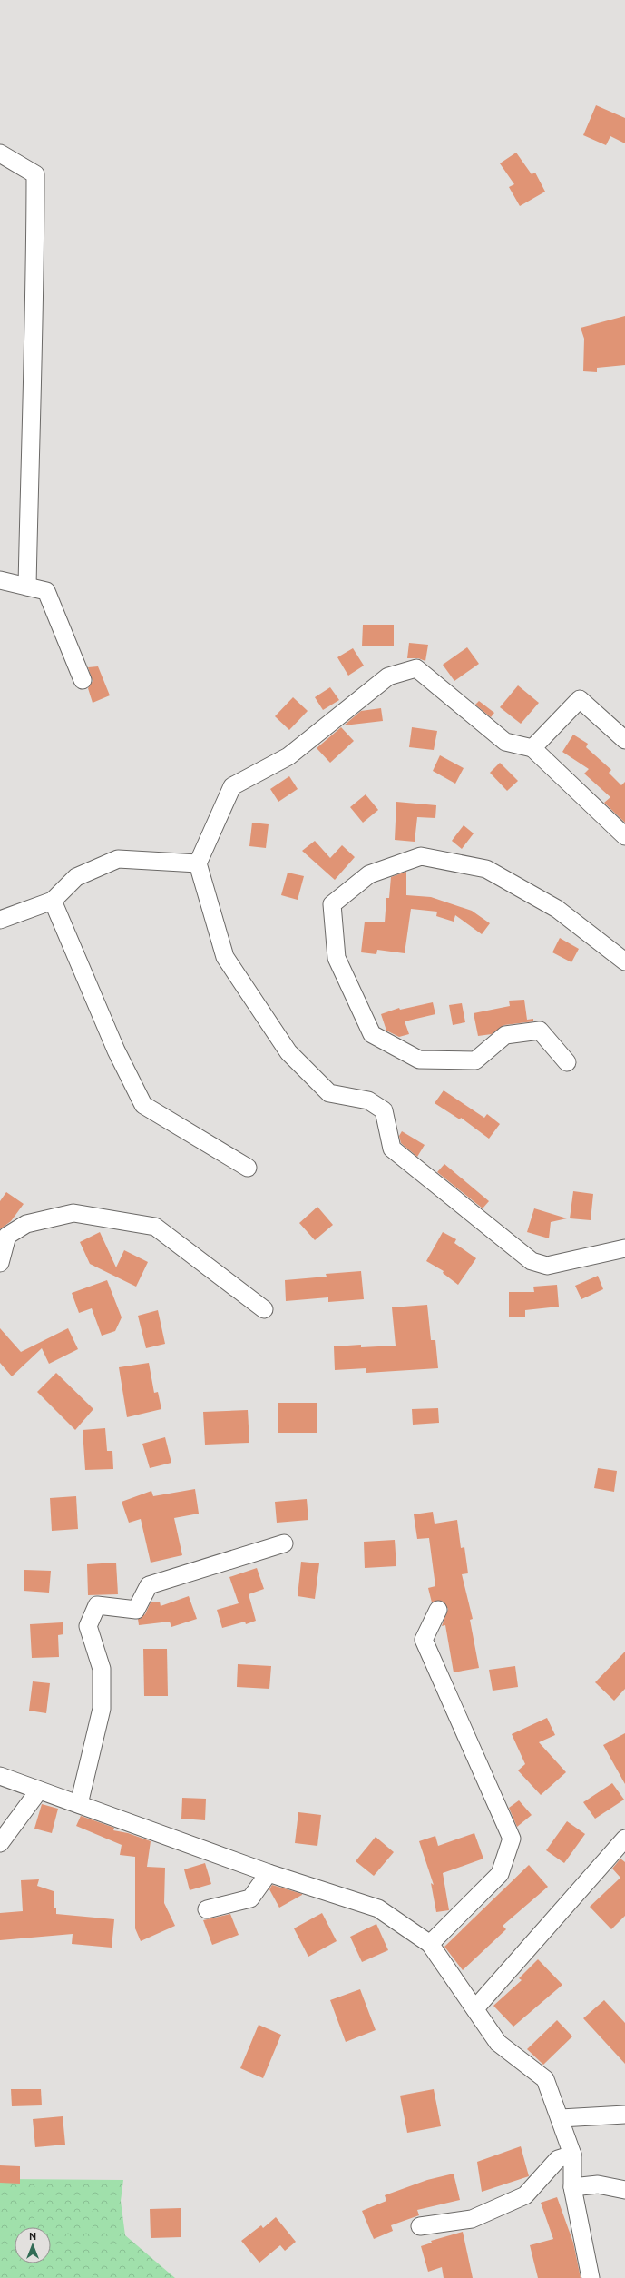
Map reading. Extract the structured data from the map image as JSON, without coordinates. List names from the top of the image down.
{
  "north": "top"
}
